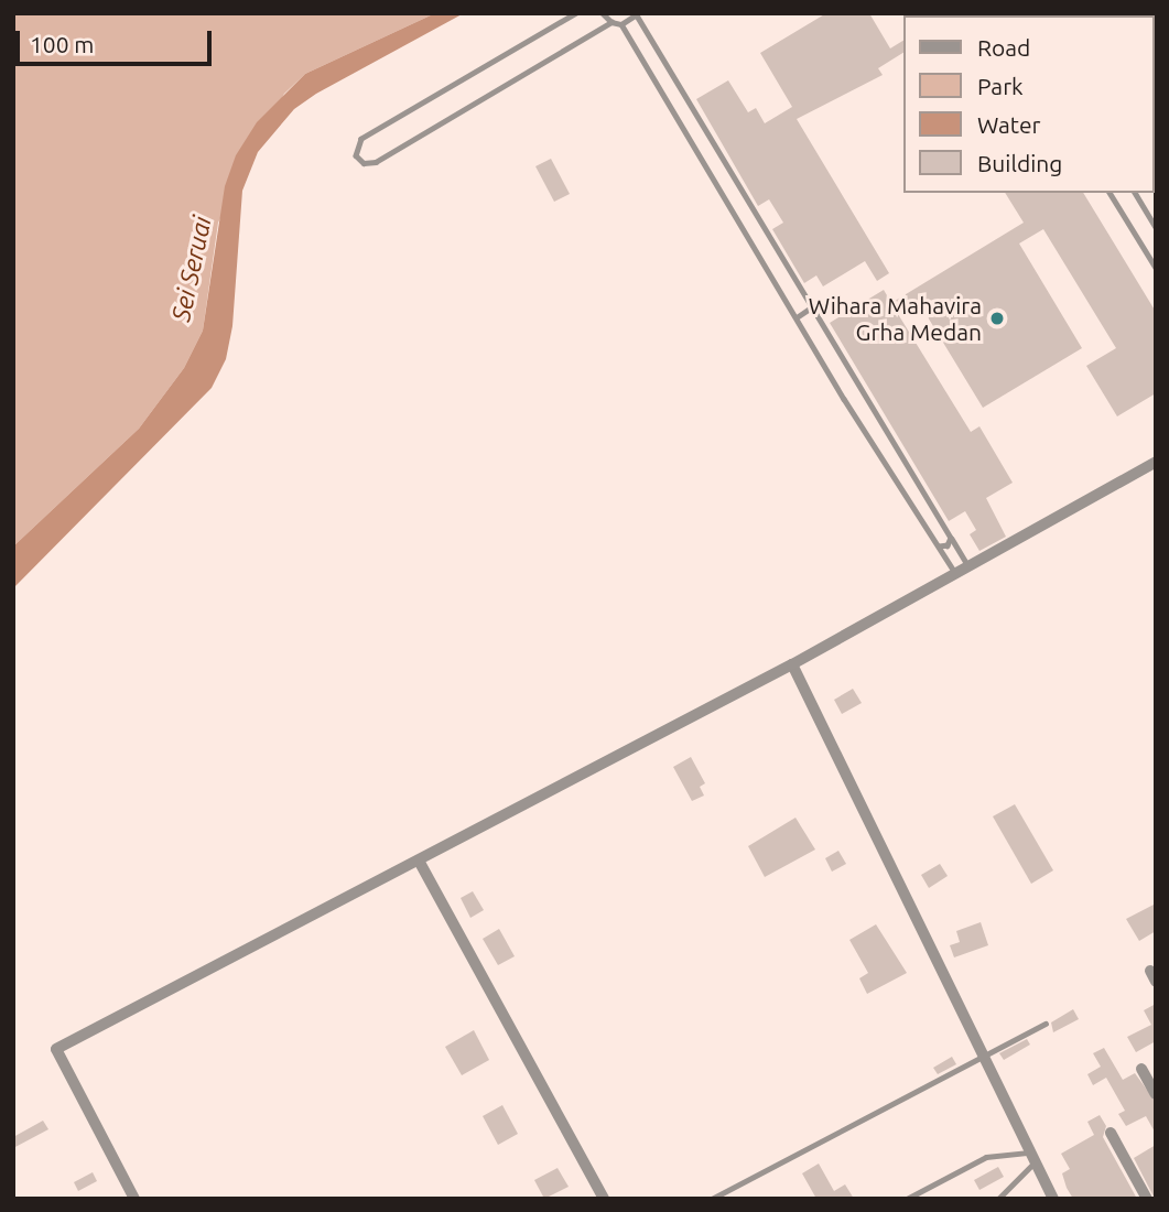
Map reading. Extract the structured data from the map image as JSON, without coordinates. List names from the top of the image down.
{
  "water": ["Sei Seruai"],
  "places": ["Wihara Mahavira Grha Medan"],
  "legend": [
    "Road",
    "Park",
    "Water",
    "Building"
  ],
  "scale_bar": "100 m"
}
